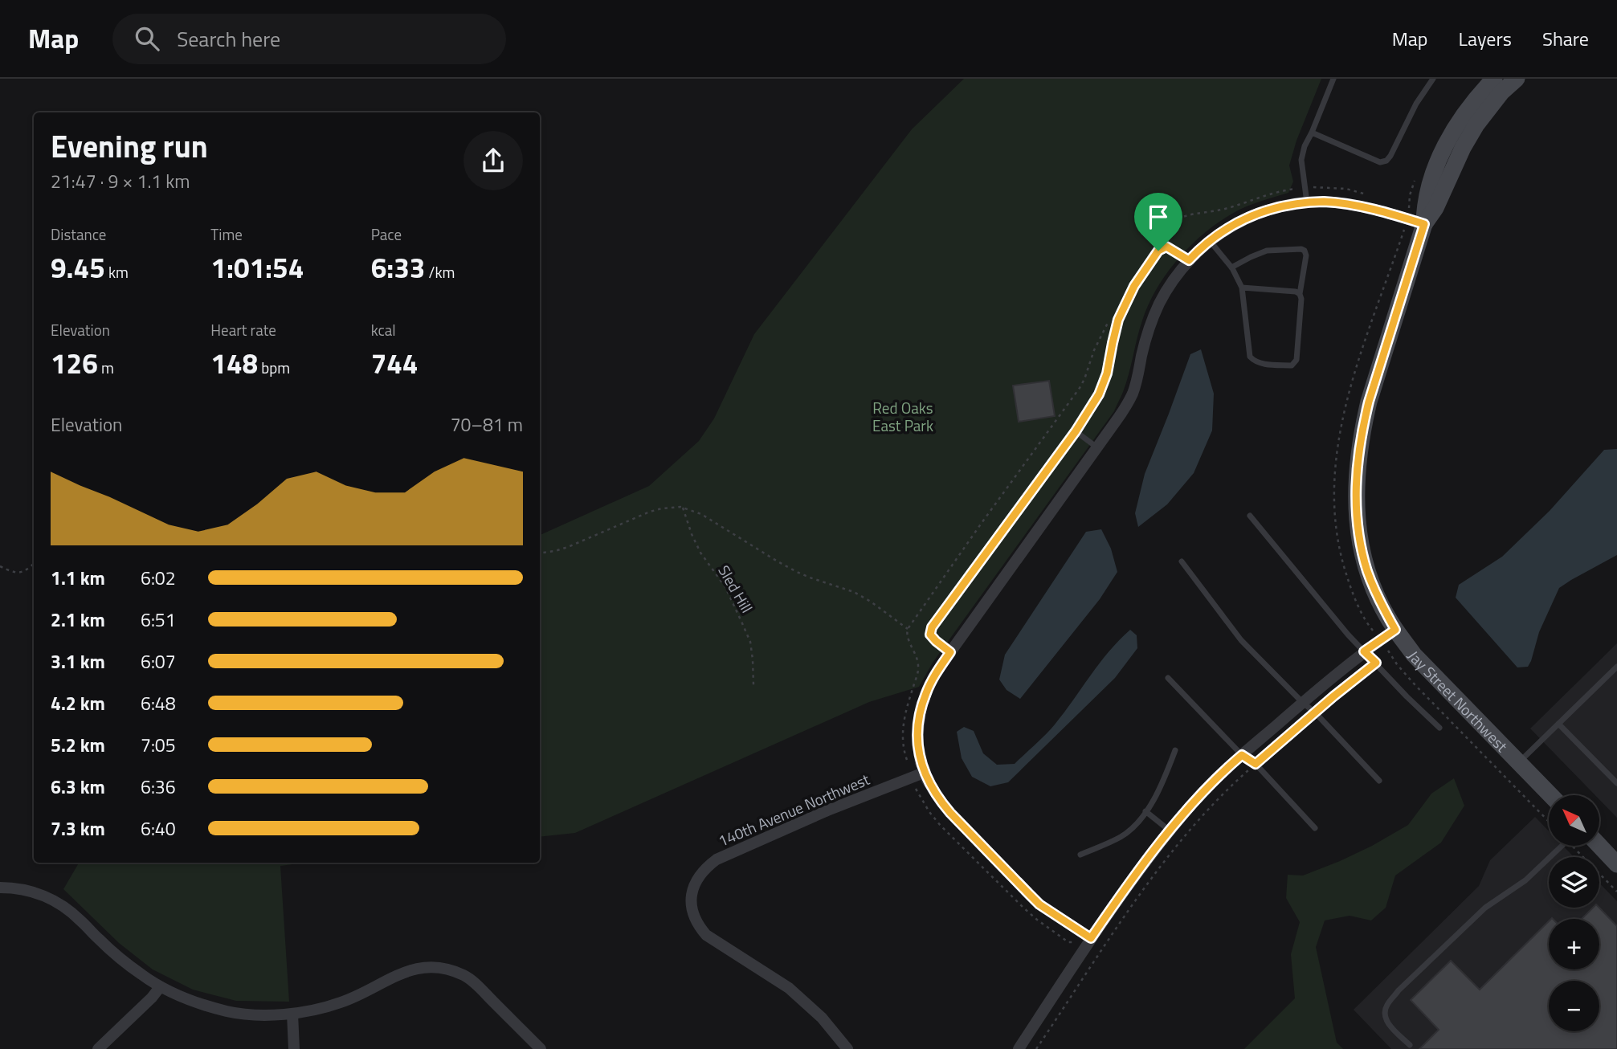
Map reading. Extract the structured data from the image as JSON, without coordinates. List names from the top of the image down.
{
  "streets": {
    "street": ["Jay Street Northwest", "140th Avenue Northwest"],
    "path": ["Sled Hill"]
  },
  "parks": ["Red Oaks East Park"],
  "north": "top left",
  "page": {
    "header": "Map",
    "search": "Search here",
    "nav": ["Map", "Layers", "Share"],
    "heading": ["Evening run", "21:47 · 9 × 1.1 km"],
    "stats": [
      ["Distance", "9.45 km"],
      ["Time", "1:01:54"],
      ["Pace", "6:33 /km"],
      ["Elevation", "126 m"],
      ["Heart rate", "148 bpm"],
      ["kcal", "744"]
    ],
    "chart": ["Elevation", "70–81 m"],
    "list": [
      {
        "name": "1.1 km",
        "note": "6:02"
      },
      {
        "name": "2.1 km",
        "note": "6:51"
      },
      {
        "name": "3.1 km",
        "note": "6:07"
      },
      {
        "name": "4.2 km",
        "note": "6:48"
      },
      {
        "name": "5.2 km",
        "note": "7:05"
      },
      {
        "name": "6.3 km",
        "note": "6:36"
      },
      {
        "name": "7.3 km",
        "note": "6:40"
      }
    ],
    "map_buttons": ["+", "−"]
  }
}
